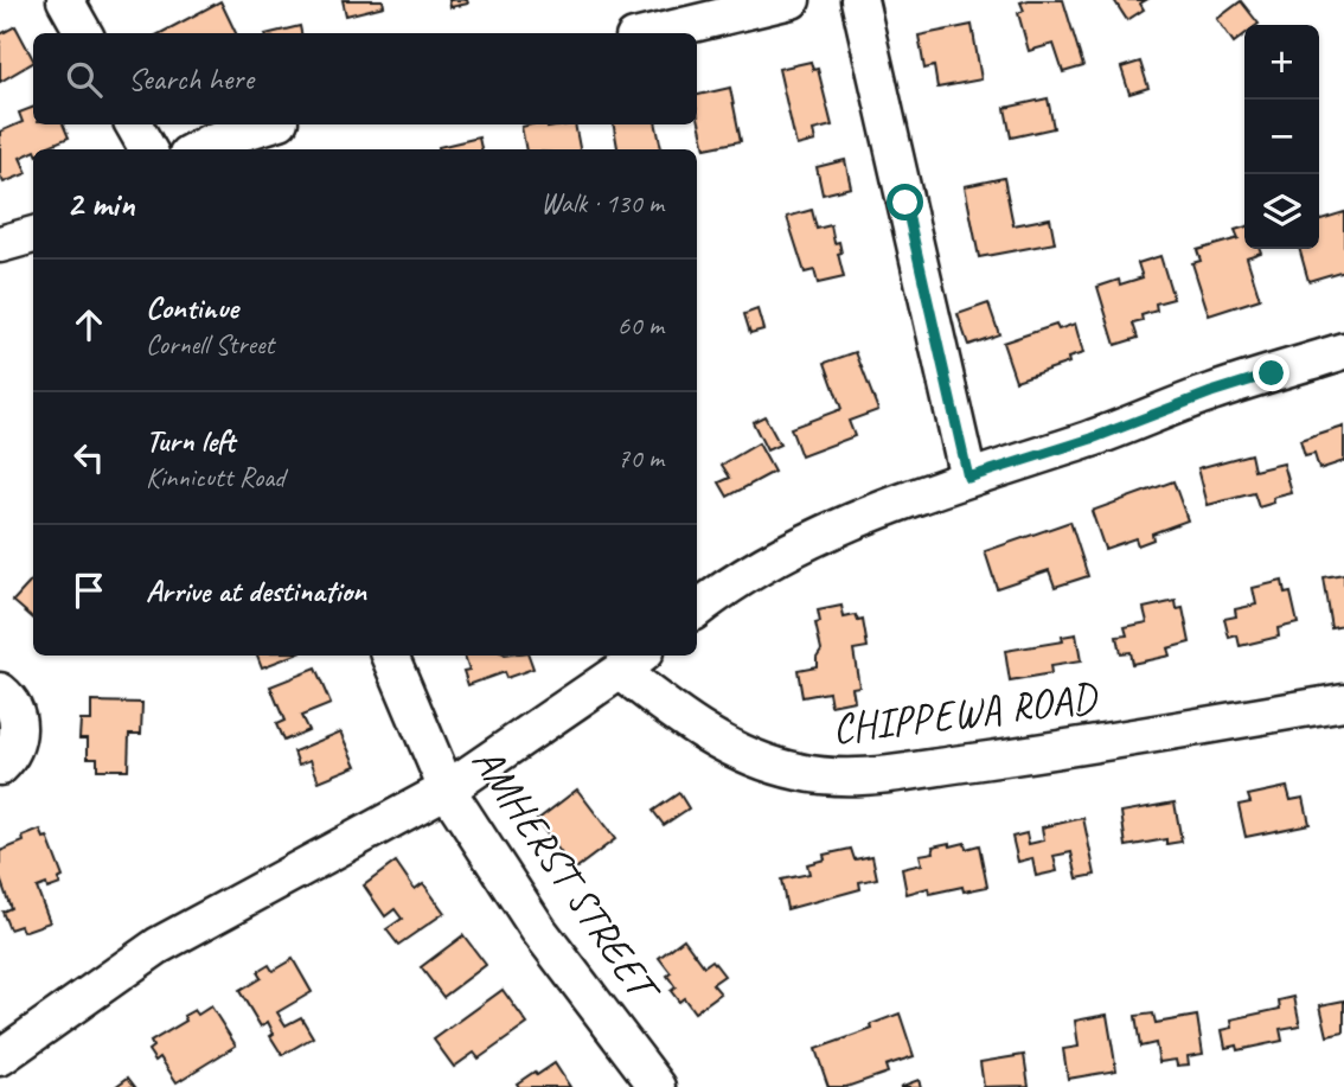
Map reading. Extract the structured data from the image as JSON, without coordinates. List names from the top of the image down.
{
  "streets": {
    "street": ["CHIPPEWA ROAD", "AMHERST STREET"]
  },
  "page": {
    "map_buttons": ["+", "−"],
    "search": "Search here",
    "heading": ["2 min", "Walk · 130 m"],
    "list": [
      ["Continue", "Cornell Street", "60 m"],
      ["Turn left", "Kinnicutt Road", "70 m"],
      "Arrive at destination"
    ]
  }
}
